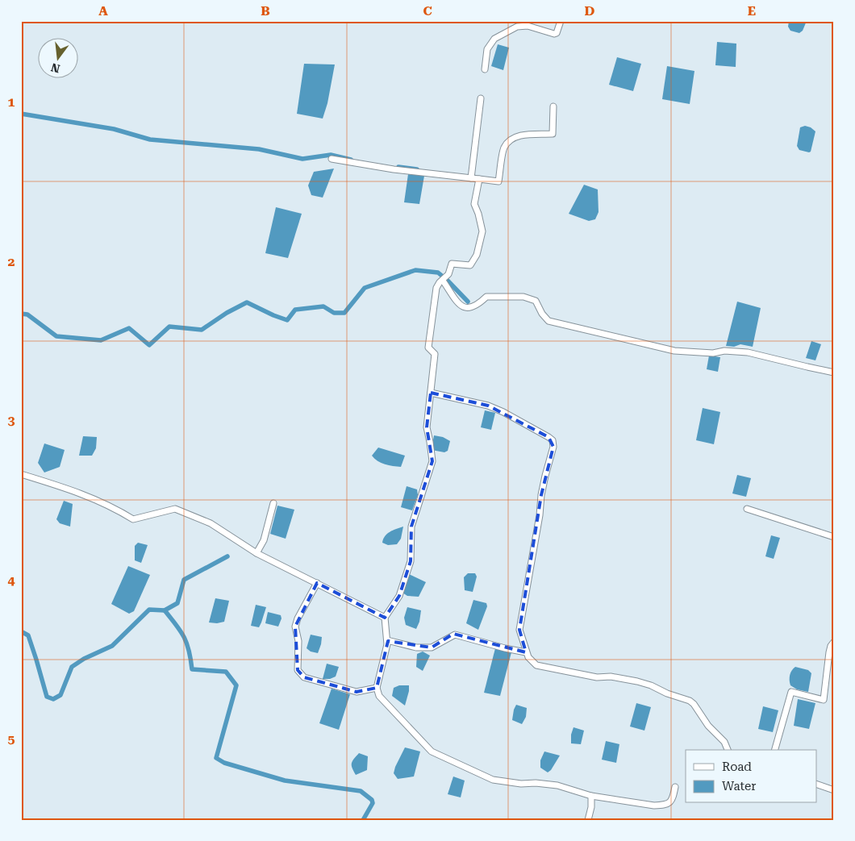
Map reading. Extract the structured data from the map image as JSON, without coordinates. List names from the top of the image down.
{
  "legend": ["Road", "Water"],
  "north": "bottom",
  "grid": {
    "columns": [
      "A",
      "B",
      "C",
      "D",
      "E"
    ],
    "rows": [
      "1",
      "2",
      "3",
      "4",
      "5"
    ]
  }
}
